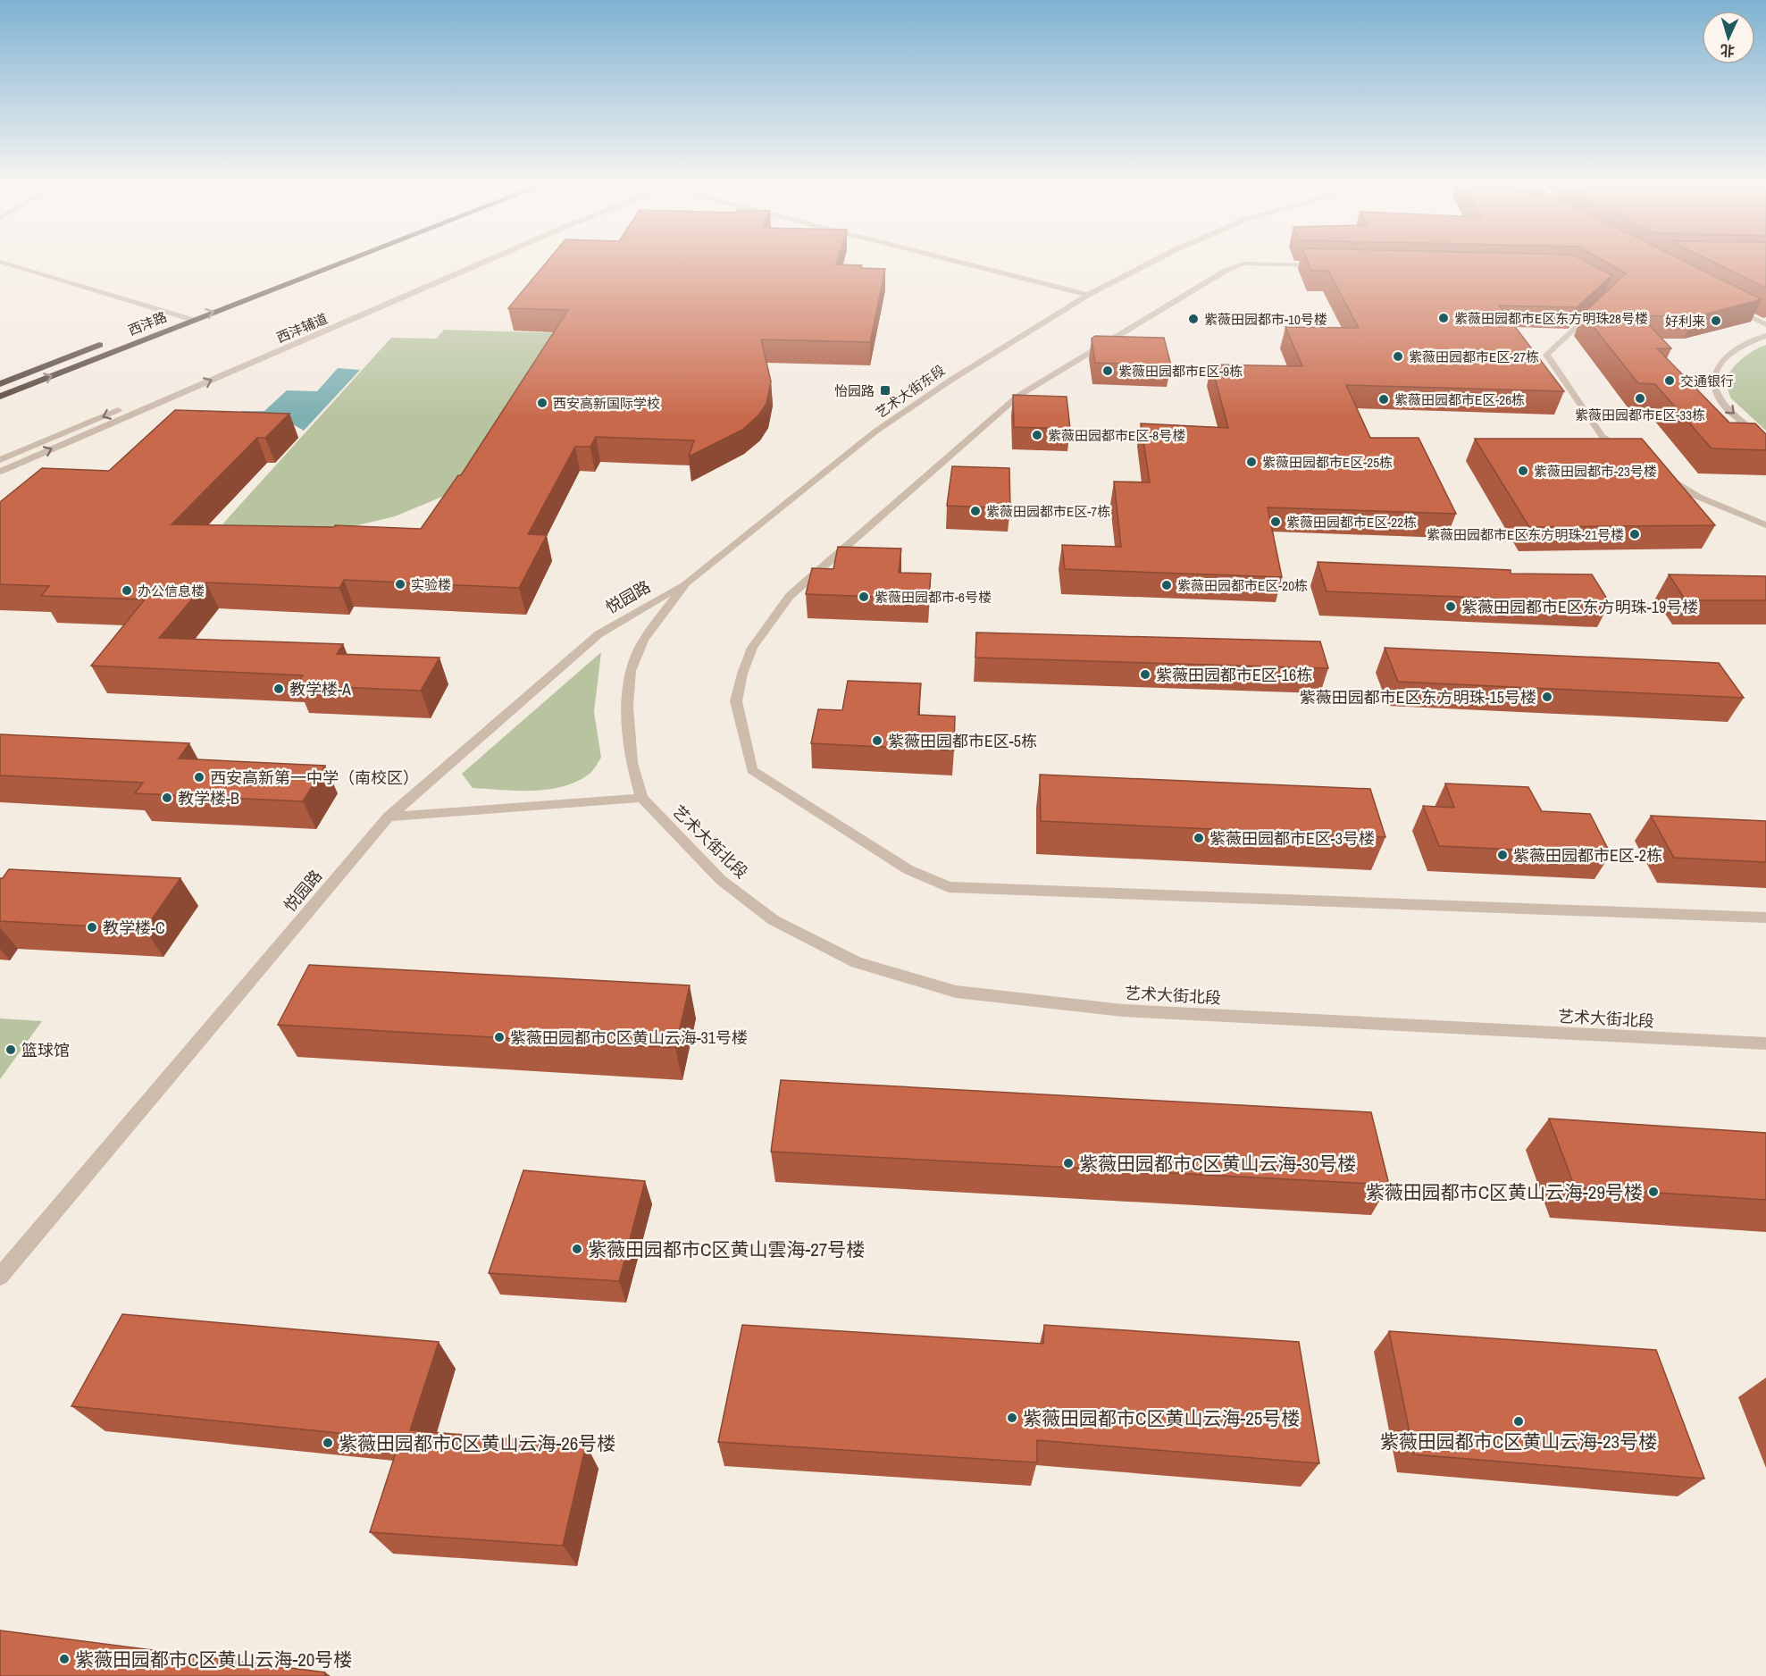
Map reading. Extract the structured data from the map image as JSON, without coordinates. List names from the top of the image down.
{
  "streets": {
    "highway": ["西沣路"],
    "street": [
      "西沣辅道",
      "艺术大街东段",
      "悦园路",
      "艺术大街北段"
    ]
  },
  "crossings": [
    ["艺术大街东段", "悦园路"],
    ["艺术大街东段", "艺术大街北段"]
  ],
  "places": {
    "other": [
      "紫薇田园都市E区东方明珠28号楼",
      "紫薇田园都市-10号楼",
      "好利来",
      "紫薇田园都市E区-27栋",
      "紫薇田园都市E区-9栋",
      "交通银行",
      "紫薇田园都市E区-33栋",
      "紫薇田园都市E区-26栋",
      "西安高新国际学校",
      "紫薇田园都市E区-8号楼",
      "紫薇田园都市E区-25栋",
      "紫薇田园都市-23号楼",
      "紫薇田园都市E区-7栋",
      "紫薇田园都市E区-22栋",
      "紫薇田园都市E区东方明珠-21号楼",
      "实验楼",
      "紫薇田园都市E区-20栋",
      "办公信息楼",
      "紫薇田园都市-6号楼",
      "紫薇田园都市E区东方明珠-19号楼",
      "紫薇田园都市E区-16栋",
      "教学楼-A",
      "紫薇田园都市E区东方明珠-15号楼",
      "紫薇田园都市E区-5栋",
      "西安高新第一中学（南校区）",
      "教学楼-B",
      "紫薇田园都市E区-3号楼",
      "紫薇田园都市E区-2栋",
      "教学楼-C",
      "紫薇田园都市C区黄山云海-31号楼",
      "篮球馆",
      "紫薇田园都市C区黄山云海-30号楼",
      "紫薇田园都市C区黄山云海-29号楼",
      "紫薇田园都市C区黄山雲海-27号楼",
      "紫薇田园都市C区黄山云海-25号楼",
      "紫薇田园都市C区黄山云海-23号楼",
      "紫薇田园都市C区黄山云海-26号楼",
      "紫薇田园都市C区黄山云海-20号楼"
    ],
    "transit": ["怡园路"]
  },
  "north": "bottom"
}
